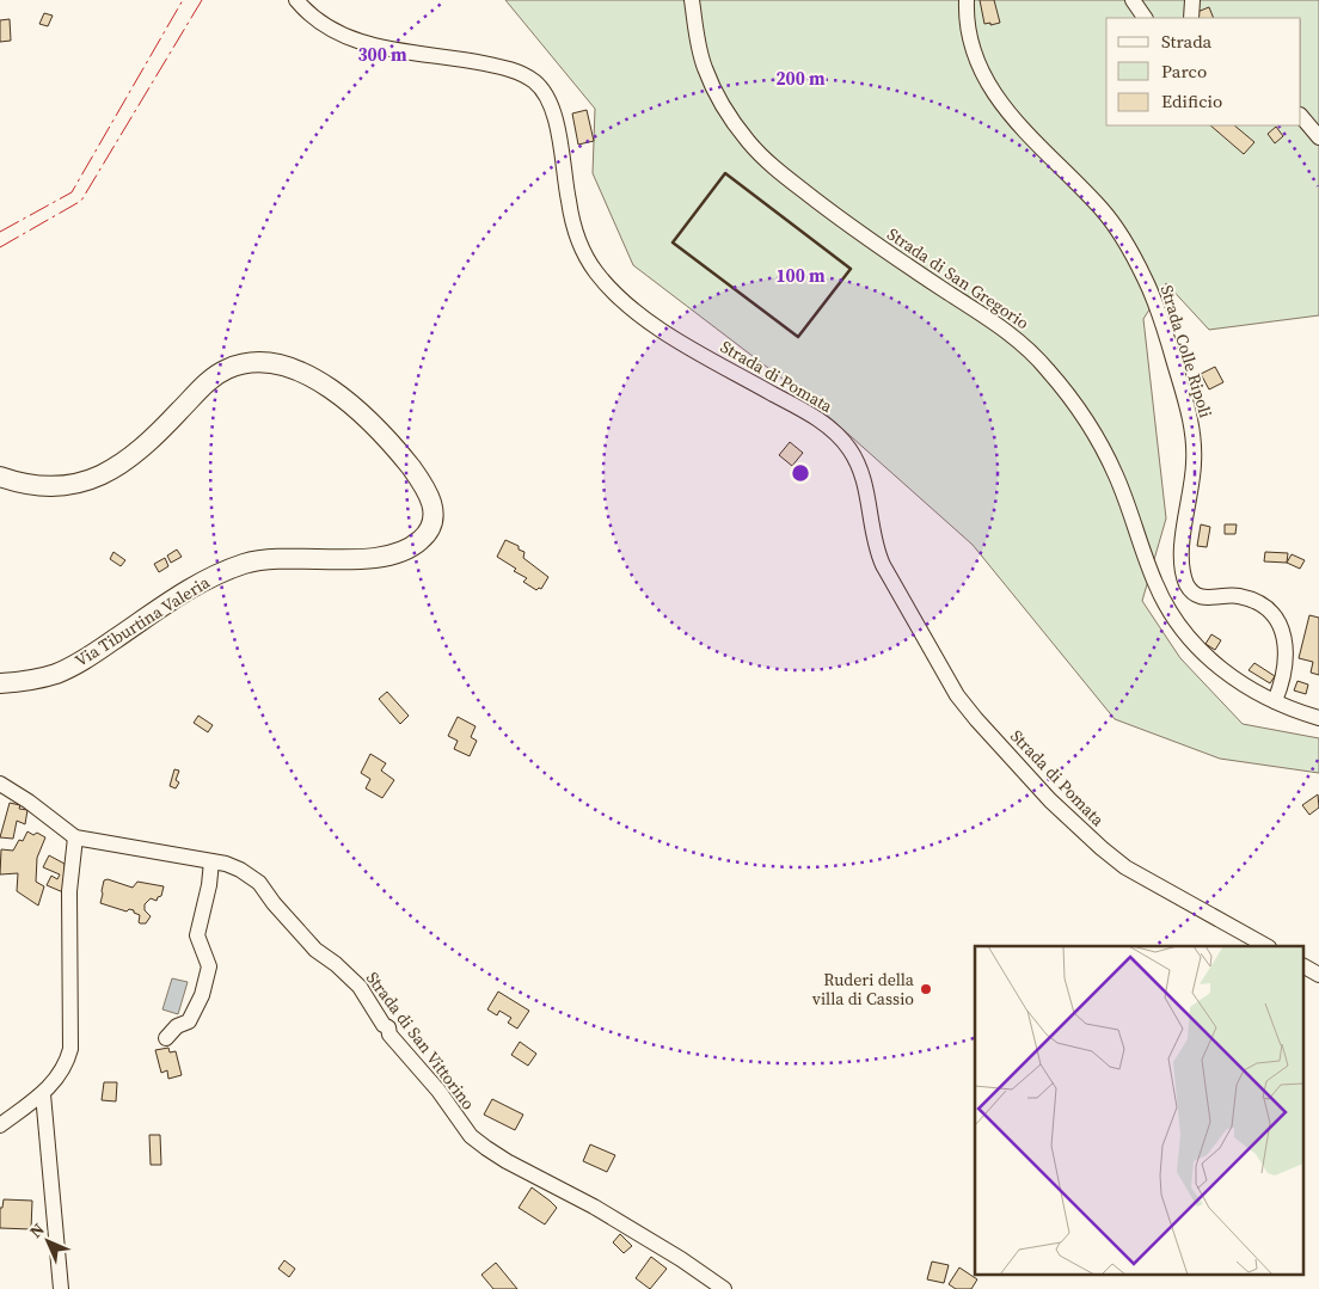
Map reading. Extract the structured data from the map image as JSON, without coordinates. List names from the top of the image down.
{
  "streets": {
    "main road": ["Via Tiburtina Valeria"],
    "street": [
      "Strada di San Gregorio",
      "Strada Colle Ripoli",
      "Strada di Pomata",
      "Strada di San Vittorino"
    ]
  },
  "crossings": [
    ["Strada di San Gregorio", "Strada Colle Ripoli"]
  ],
  "places": ["Ruderi della villa di Cassio"],
  "legend": ["Strada", "Parco", "Edificio"],
  "north": "top left",
  "rings": ["300 m", "200 m", "100 m"]
}
